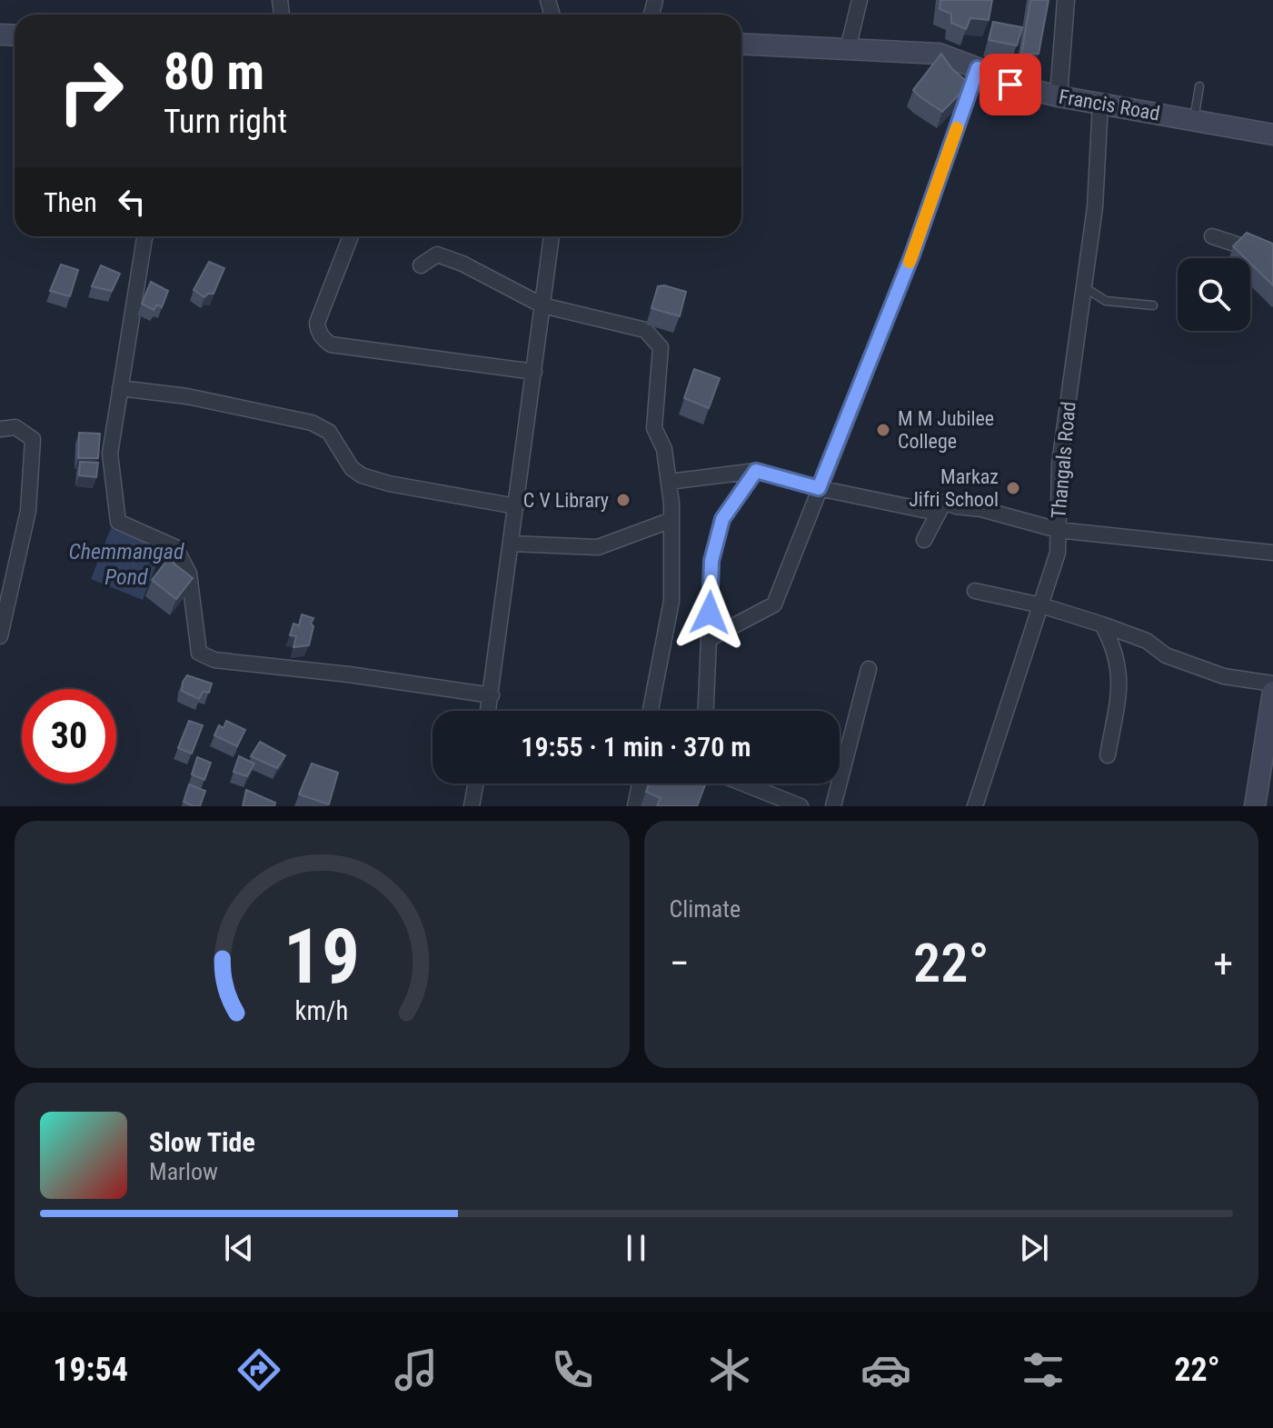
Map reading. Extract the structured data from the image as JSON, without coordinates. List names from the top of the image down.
{
  "streets": {
    "main road": ["Francis Road"],
    "street": ["Thangals Road"]
  },
  "crossings": [
    ["Francis Road", "Thangals Road"]
  ],
  "water": ["Chemmangad Pond"],
  "places": ["M M Jubilee College", "Markaz Jifri School", "C V Library"],
  "page": {
    "turn": ["80 m", "Turn right"],
    "then": "Then",
    "limit": "30",
    "trip": "19:55 · 1 min · 370 m",
    "tile": "Climate",
    "heat": ["−", "22°", "+"],
    "song": ["Slow Tide", "Marlow"],
    "tabs": ["19:54", "22°"],
    "gauge": ["19", "km/h"]
  }
}
